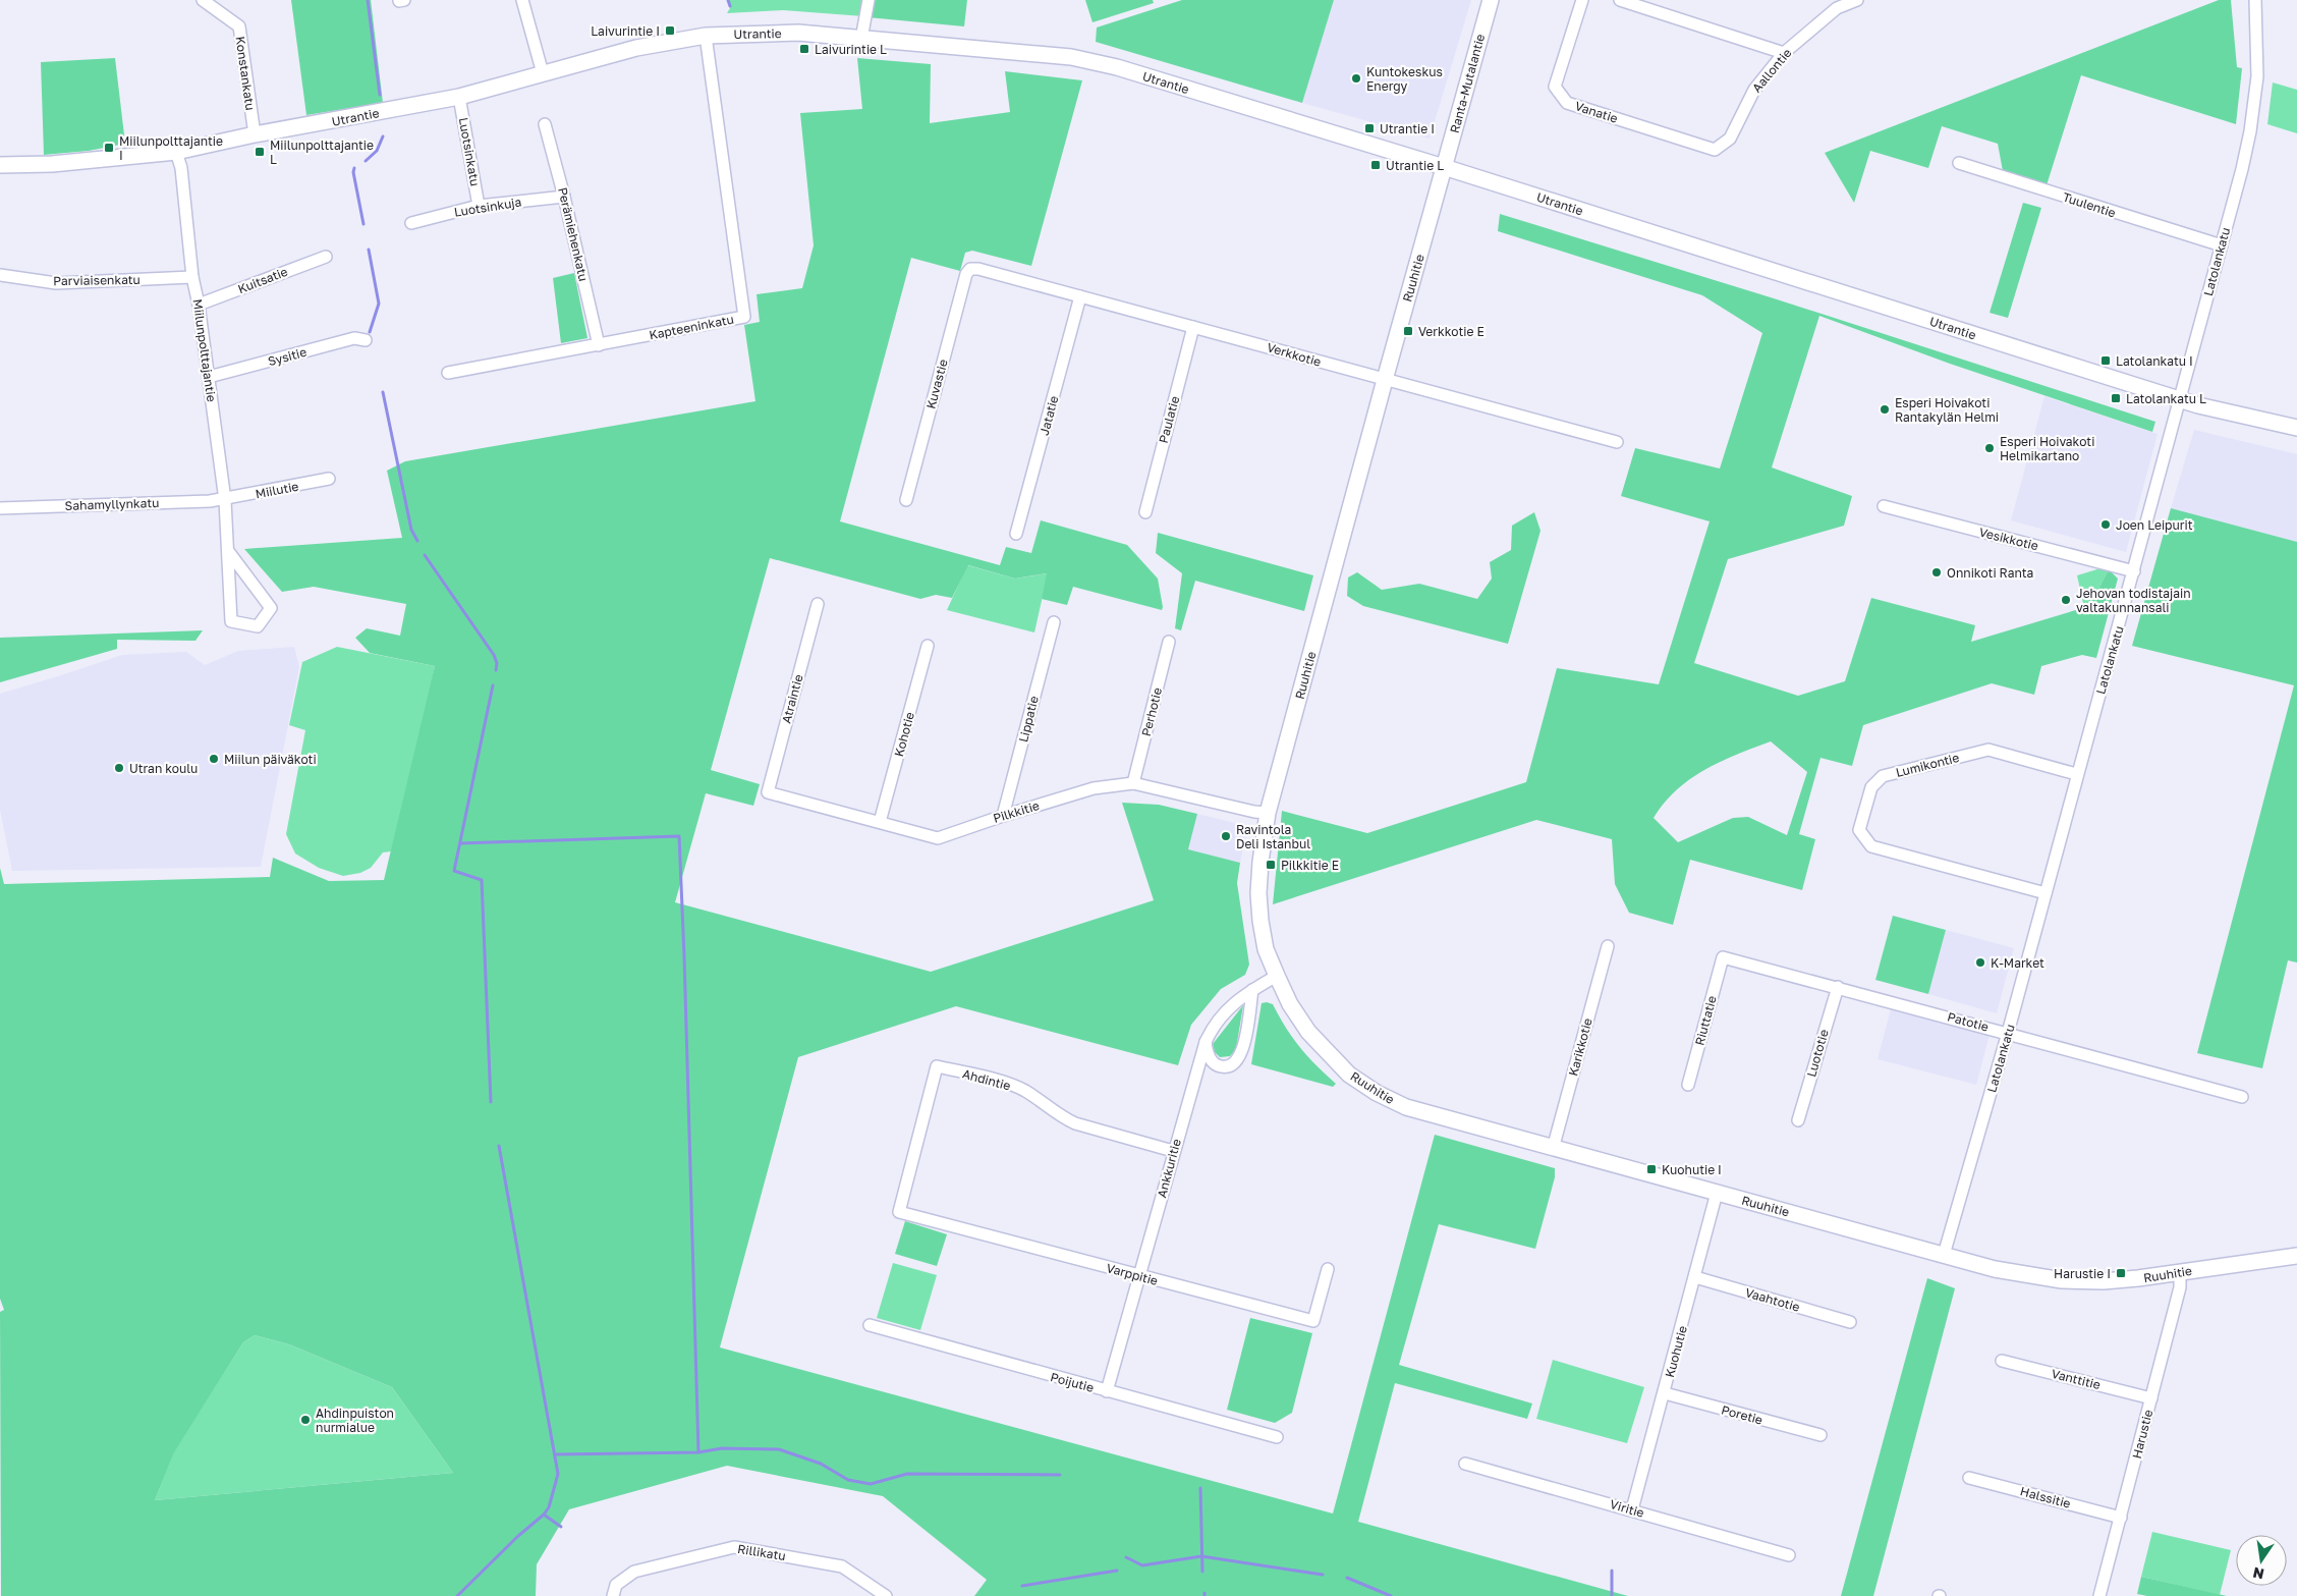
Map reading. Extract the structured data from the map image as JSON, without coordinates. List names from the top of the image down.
{
  "streets": {
    "main road": ["Utrantie", "Ranta-Mutalantie", "Ruuhitie"],
    "street": [
      "Aallontie",
      "Konstankatu",
      "Vanatie",
      "Luotsinkatu",
      "Tuulentie",
      "Luotsinkuja",
      "Perämiehenkatu",
      "Latolankatu",
      "Parviaisenkatu",
      "Kuitsatie",
      "Kapteeninkatu",
      "Miilunpolttajantie",
      "Verkkotie",
      "Sysitie",
      "Kuvastie",
      "Jatatie",
      "Paulatie",
      "Miilutie",
      "Sahamyllynkatu",
      "Vesikkotie",
      "Atraintie",
      "Perhotie",
      "Lippatie",
      "Kohotie",
      "Lumikontie",
      "Pilkkitie",
      "Riuttatie",
      "Patotie",
      "Karikkotie",
      "Luototie",
      "Ahdintie",
      "Ankkuritie",
      "Varppitie",
      "Vaahtotie",
      "Kuohutie",
      "Vanttitie",
      "Poijutie",
      "Poretie",
      "Harustie",
      "Halssitie",
      "Viritie",
      "Rillikatu"
    ]
  },
  "crossings": [
    ["Utrantie", "Konstankatu"],
    ["Utrantie", "Ranta-Mutalantie"],
    ["Utrantie", "Luotsinkatu"],
    ["Utrantie", "Latolankatu"],
    ["Utrantie", "Ruuhitie"],
    ["Utrantie", "Kapteeninkatu"],
    ["Utrantie", "Miilunpolttajantie"],
    ["Aallontie", "Vanatie"],
    ["Ranta-Mutalantie", "Ruuhitie"],
    ["Luotsinkatu", "Luotsinkuja"],
    ["Tuulentie", "Latolankatu"],
    ["Luotsinkuja", "Perämiehenkatu"],
    ["Perämiehenkatu", "Kapteeninkatu"],
    ["Latolankatu", "Ruuhitie"],
    ["Latolankatu", "Vesikkotie"],
    ["Latolankatu", "Lumikontie"],
    ["Latolankatu", "Patotie"],
    ["Ruuhitie", "Verkkotie"],
    ["Ruuhitie", "Pilkkitie"],
    ["Ruuhitie", "Karikkotie"],
    ["Ruuhitie", "Ankkuritie"],
    ["Ruuhitie", "Kuohutie"],
    ["Ruuhitie", "Harustie"],
    ["Parviaisenkatu", "Miilunpolttajantie"],
    ["Kuitsatie", "Miilunpolttajantie"],
    ["Miilunpolttajantie", "Sysitie"],
    ["Miilunpolttajantie", "Miilutie"],
    ["Miilunpolttajantie", "Sahamyllynkatu"],
    ["Verkkotie", "Kuvastie"],
    ["Verkkotie", "Jatatie"],
    ["Verkkotie", "Paulatie"],
    ["Miilutie", "Sahamyllynkatu"],
    ["Atraintie", "Pilkkitie"],
    ["Perhotie", "Pilkkitie"],
    ["Lippatie", "Pilkkitie"],
    ["Kohotie", "Pilkkitie"],
    ["Riuttatie", "Patotie"],
    ["Patotie", "Luototie"],
    ["Ahdintie", "Ankkuritie"],
    ["Ahdintie", "Varppitie"],
    ["Ankkuritie", "Varppitie"],
    ["Ankkuritie", "Poijutie"],
    ["Vaahtotie", "Kuohutie"],
    ["Kuohutie", "Poretie"],
    ["Kuohutie", "Viritie"],
    ["Vanttitie", "Harustie"],
    ["Harustie", "Halssitie"]
  ],
  "places": {
    "transit": [
      "Laivurintie I",
      "Laivurintie L",
      "Utrantie I",
      "Miilunpolttajantie I",
      "Miilunpolttajantie L",
      "Utrantie L",
      "Verkkotie E",
      "Latolankatu I",
      "Latolankatu L",
      "Pilkkitie E",
      "Kuohutie I",
      "Harustie I"
    ],
    "other": [
      "Kuntokeskus Energy",
      "Esperi Hoivakoti Rantakylän Helmi",
      "Esperi Hoivakoti Helmikartano",
      "Joen Leipurit",
      "Onnikoti Ranta",
      "Jehovan todistajain valtakunnansali",
      "Miilun päiväkoti",
      "Utran koulu",
      "Ravintola Deli Istanbul",
      "K-Market",
      "Ahdinpuiston nurmialue"
    ]
  },
  "north": "bottom"
}
